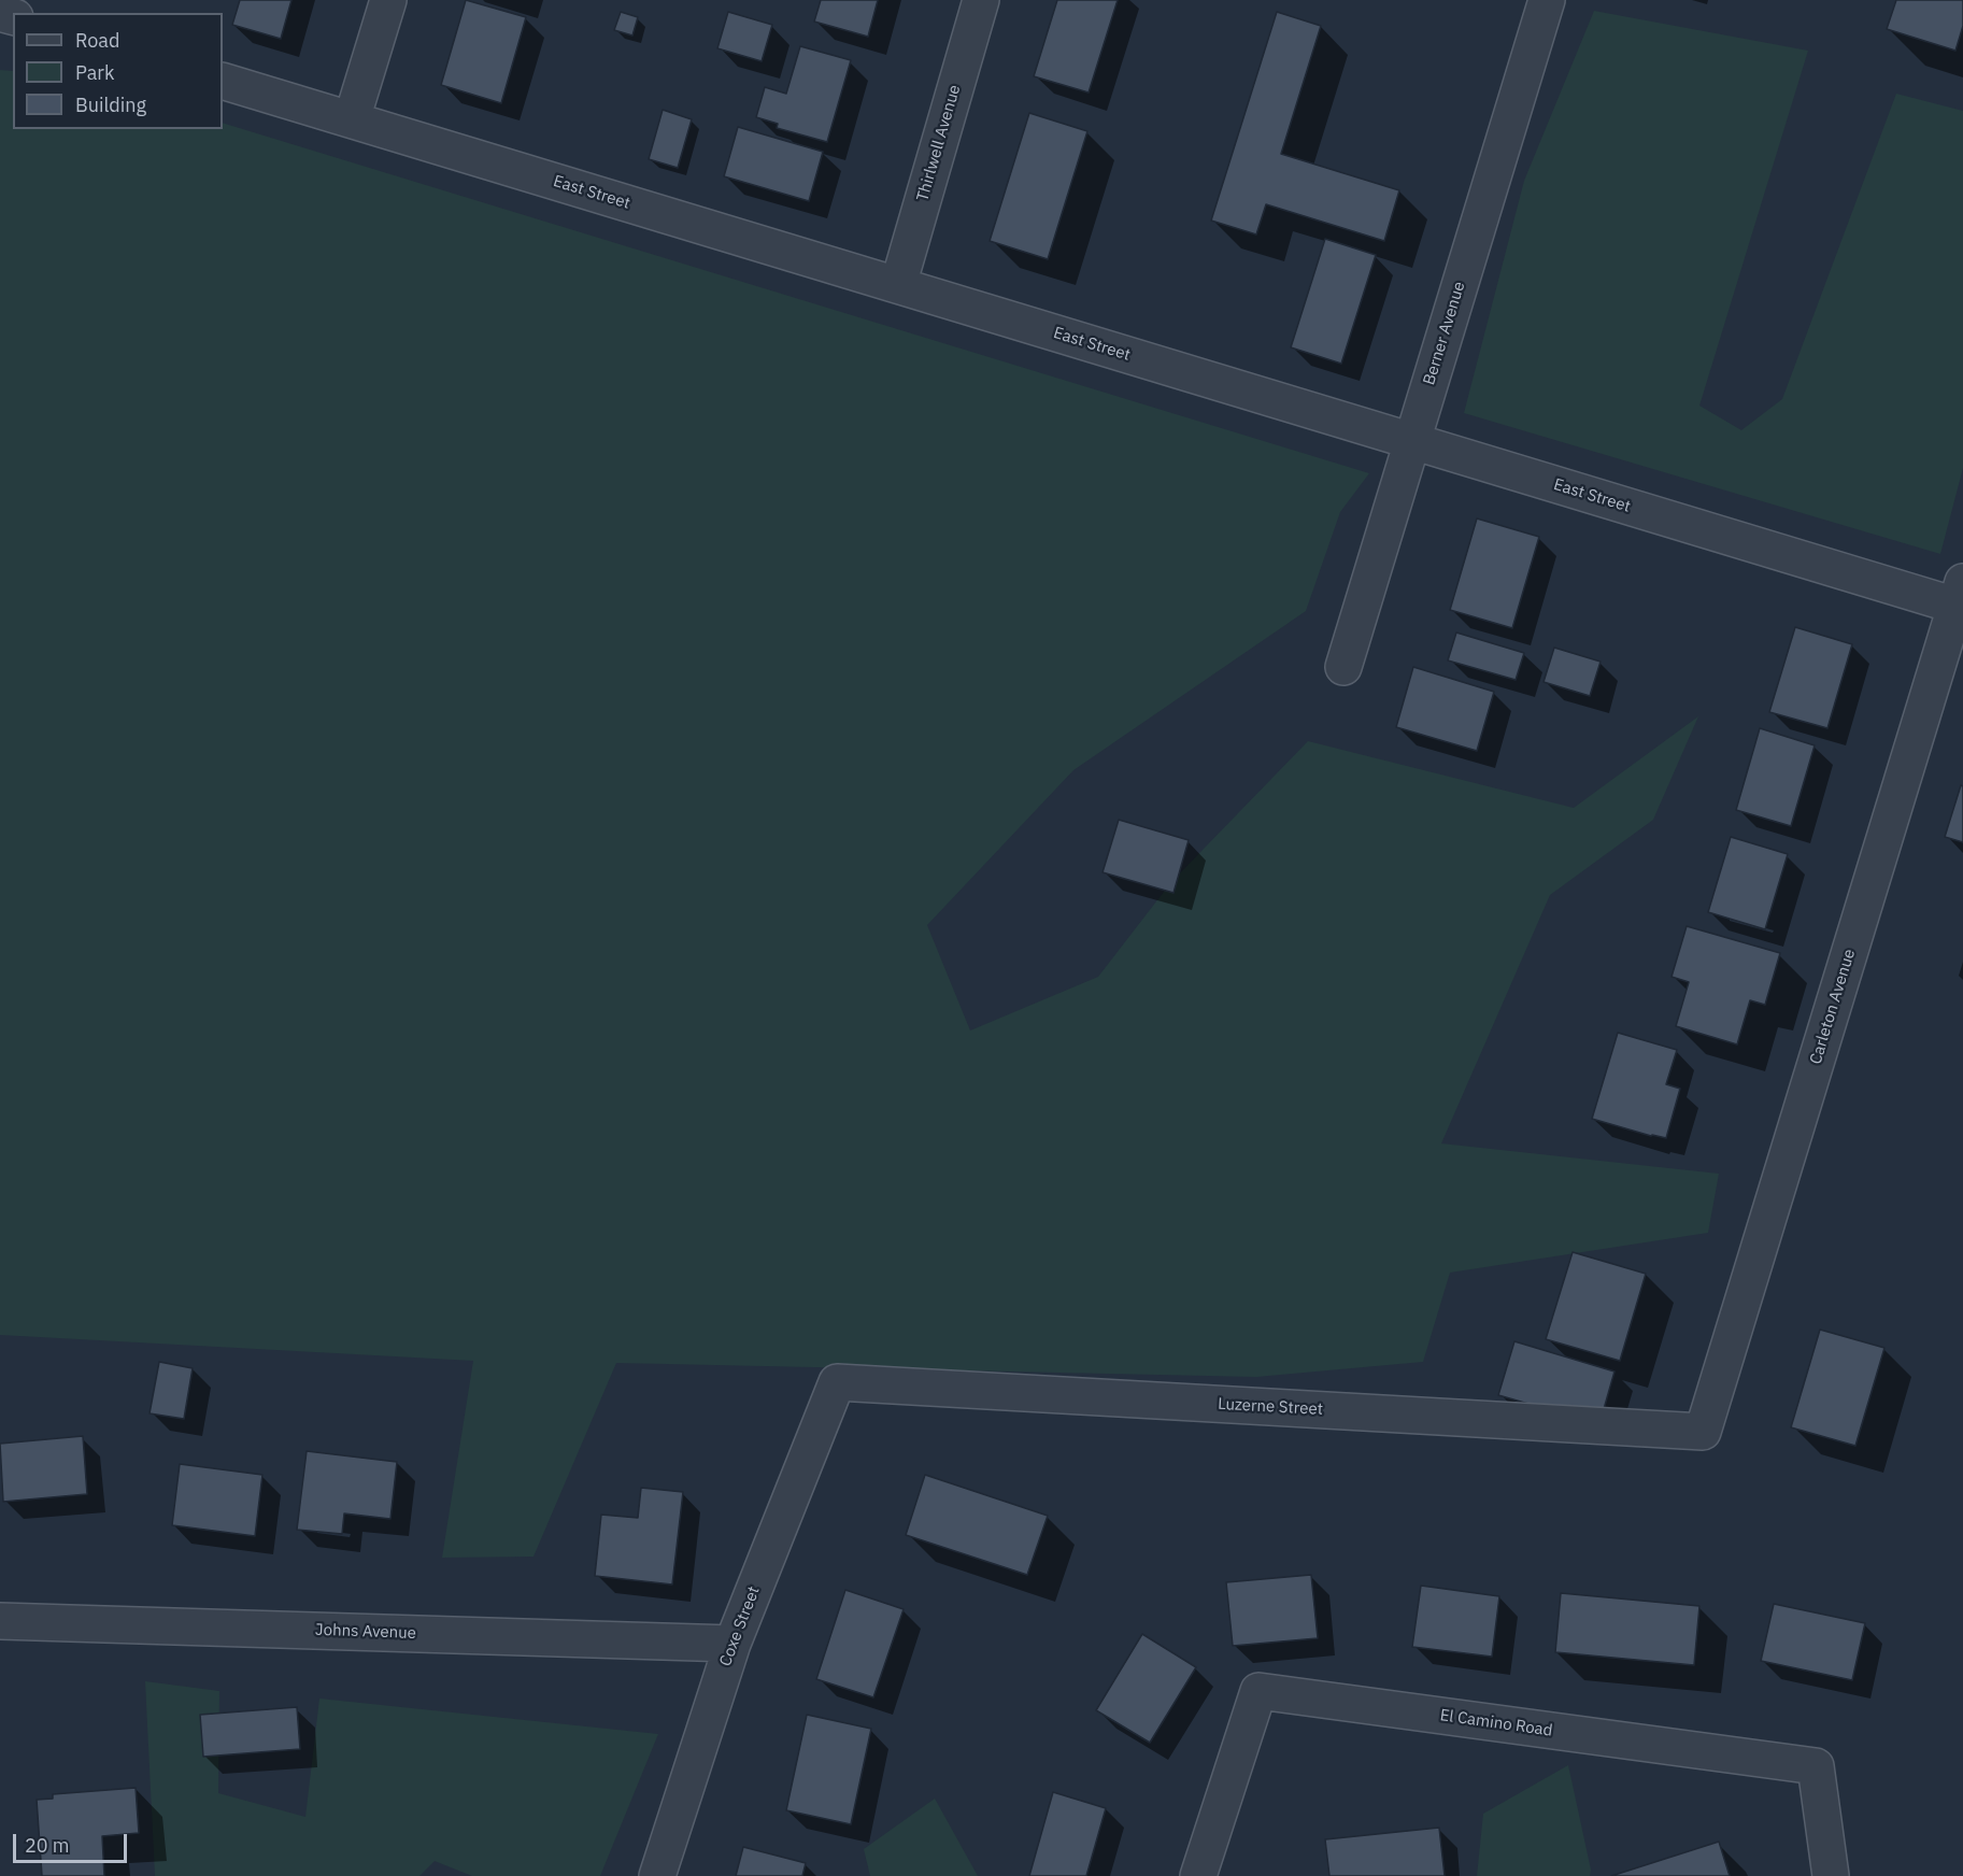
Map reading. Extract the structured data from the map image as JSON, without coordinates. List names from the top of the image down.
{
  "streets": {
    "street": [
      "Thirlwell Avenue",
      "East Street",
      "Berner Avenue",
      "Carleton Avenue",
      "Luzerne Street",
      "Coxe Street",
      "Johns Avenue",
      "El Camino Road"
    ]
  },
  "crossings": [
    ["Thirlwell Avenue", "East Street"],
    ["East Street", "Berner Avenue"],
    ["East Street", "Carleton Avenue"],
    ["Carleton Avenue", "Luzerne Street"],
    ["Luzerne Street", "Coxe Street"],
    ["Coxe Street", "Johns Avenue"]
  ],
  "legend": ["Road", "Park", "Building"],
  "scale_bar": "20 m"
}
